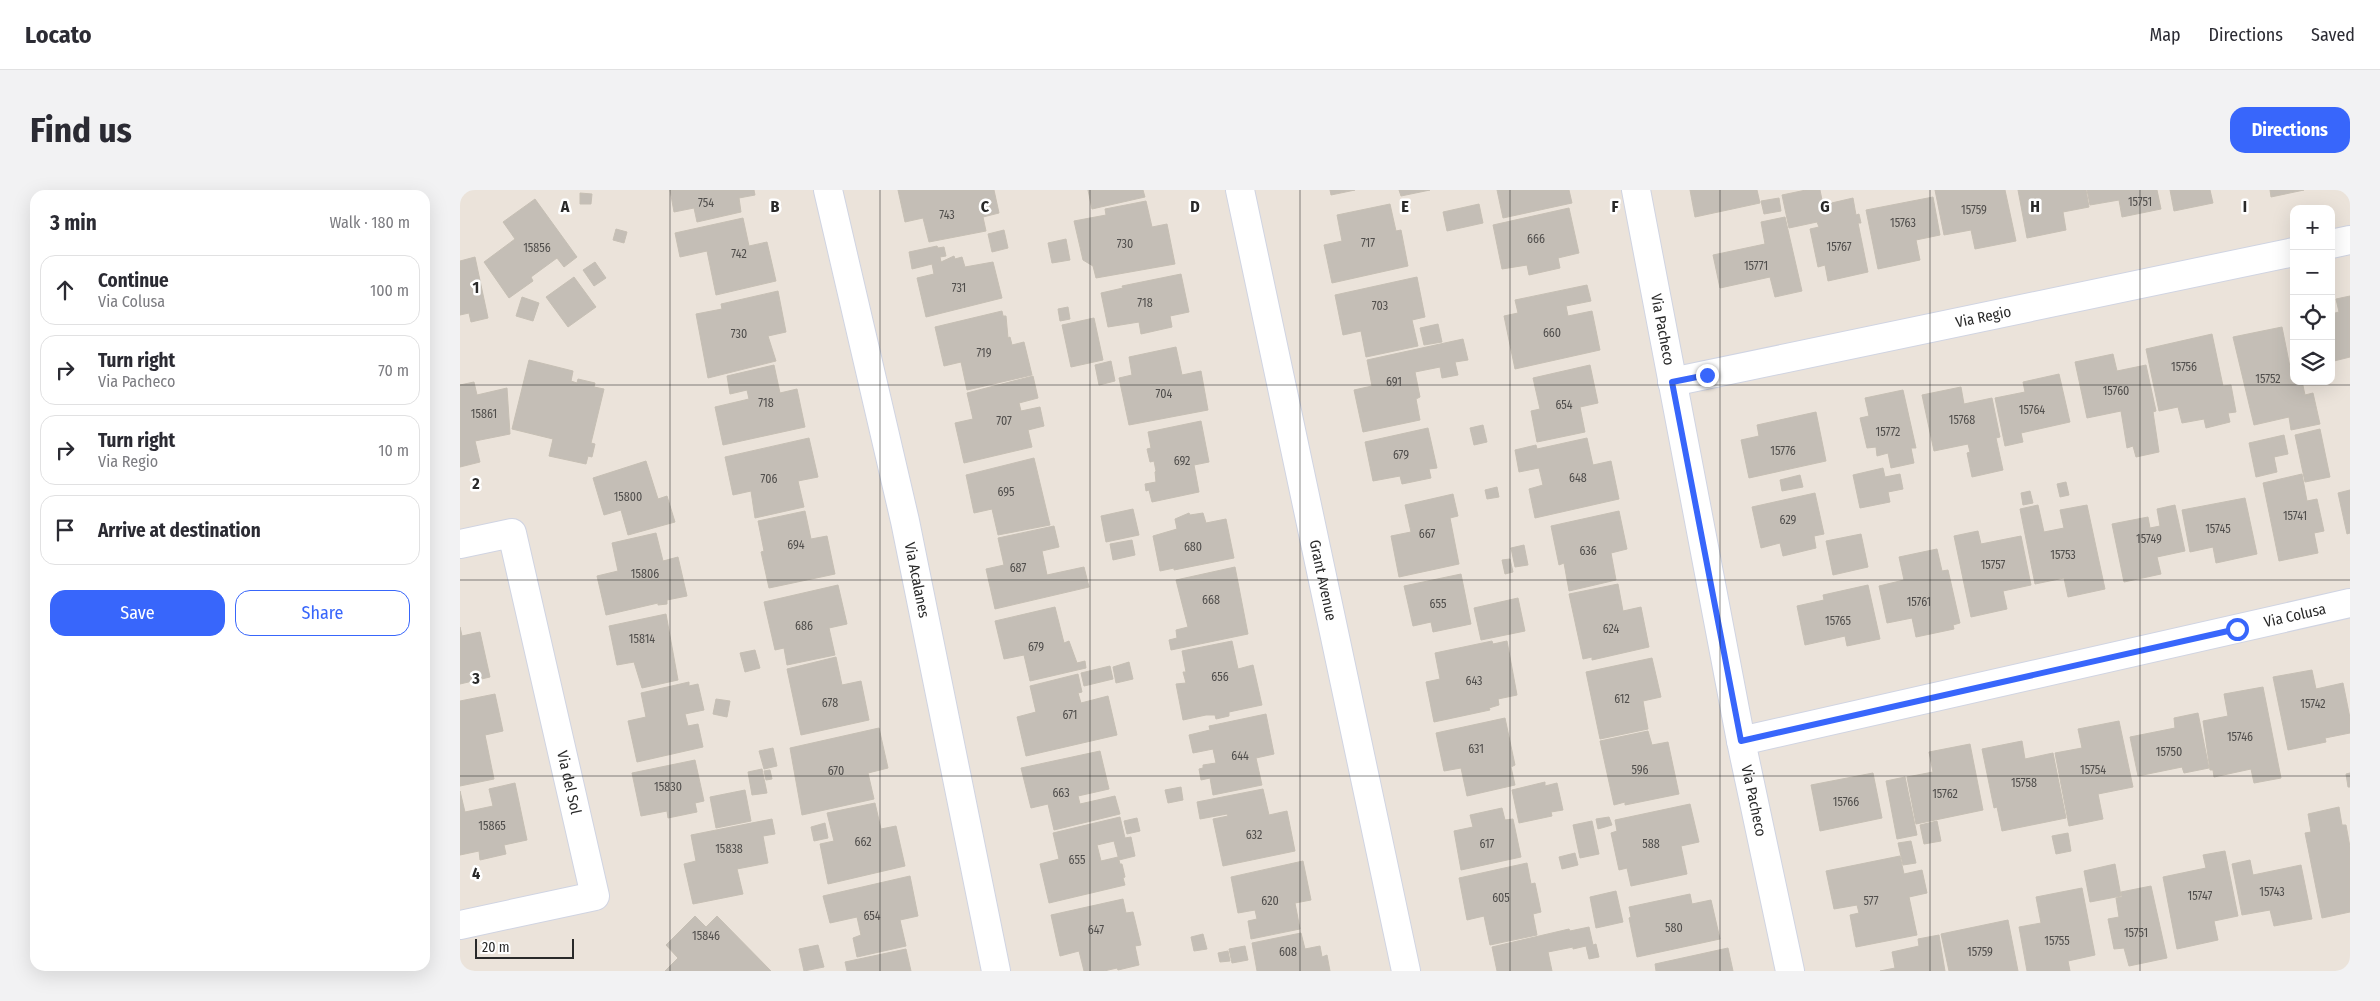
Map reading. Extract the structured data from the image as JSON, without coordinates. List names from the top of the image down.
{
  "streets": {
    "street": [
      "Via Regio",
      "Via Pacheco",
      "Via Acalanes",
      "Grant Avenue",
      "Via Colusa",
      "Via del Sol"
    ]
  },
  "crossings": [
    ["Via Regio", "Via Pacheco"],
    ["Via Pacheco", "Via Colusa"]
  ],
  "house_numbers": [
    "15751",
    "754",
    "15759",
    "743",
    "15763",
    "666",
    "717",
    "730",
    "15767",
    "15856",
    "742",
    "15771",
    "731",
    "718",
    "703",
    "660",
    "730",
    "719",
    "15756",
    "15752",
    "691",
    "15760",
    "704",
    "718",
    "654",
    "15764",
    "15861",
    "15768",
    "707",
    "15772",
    "15776",
    "679",
    "692",
    "648",
    "706",
    "695",
    "15800",
    "15741",
    "629",
    "15745",
    "667",
    "15749",
    "694",
    "680",
    "636",
    "15753",
    "15757",
    "687",
    "15806",
    "668",
    "15761",
    "655",
    "15765",
    "686",
    "624",
    "15814",
    "679",
    "656",
    "643",
    "612",
    "678",
    "15742",
    "671",
    "15746",
    "631",
    "15750",
    "644",
    "596",
    "15754",
    "670",
    "15758",
    "15830",
    "663",
    "15762",
    "15766",
    "15865",
    "632",
    "662",
    "617",
    "588",
    "15838",
    "655",
    "15743",
    "15747",
    "605",
    "620",
    "577",
    "654",
    "580",
    "647",
    "15751",
    "15846",
    "15755",
    "608",
    "15759"
  ],
  "scale_bar": "20 m",
  "page": {
    "header": "Locato",
    "nav": ["Map", "Directions", "Saved"],
    "buttons": [
      "Directions",
      ["Save", "Share"]
    ],
    "title": "Find us",
    "heading": ["3 min", "Walk · 180 m"],
    "map_buttons": ["+", "−"],
    "list": [
      ["Continue", "Via Colusa", "100 m"],
      ["Turn right", "Via Pacheco", "70 m"],
      ["Turn right", "Via Regio", "10 m"],
      "Arrive at destination"
    ],
    "scale": "20 m"
  },
  "grid": {
    "columns": [
      "A",
      "B",
      "C",
      "D",
      "E",
      "F",
      "G",
      "H",
      "I"
    ],
    "rows": [
      "1",
      "2",
      "3",
      "4"
    ]
  }
}
